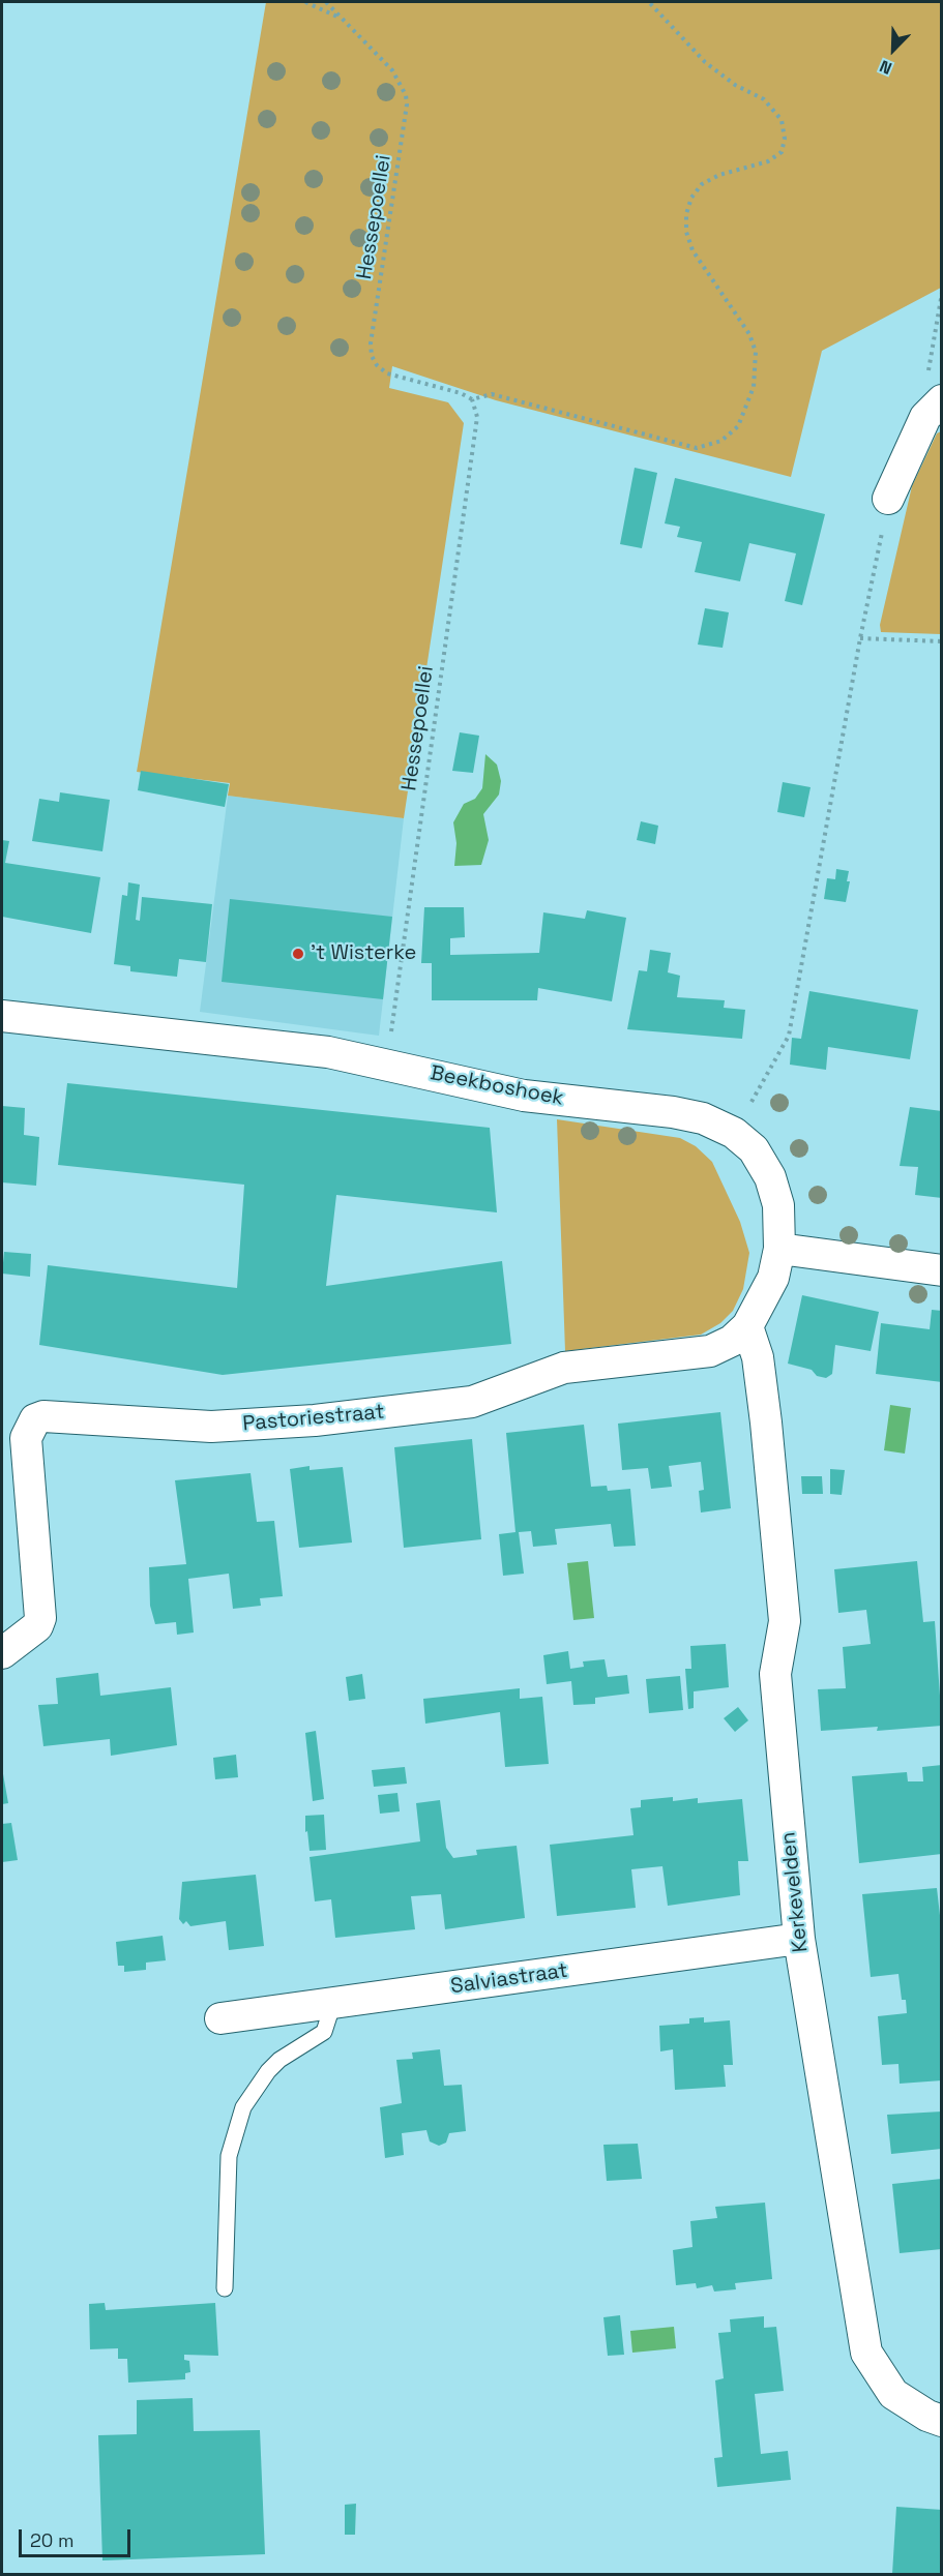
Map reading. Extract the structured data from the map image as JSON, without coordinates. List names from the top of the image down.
{
  "streets": {
    "street": [
      "Beekboshoek",
      "Pastoriestraat",
      "Kerkevelden",
      "Salviastraat"
    ],
    "path": ["Hessepoellei"]
  },
  "crossings": [
    ["Hessepoellei", "Beekboshoek"],
    ["Beekboshoek", "Pastoriestraat"],
    ["Pastoriestraat", "Kerkevelden"],
    ["Kerkevelden", "Salviastraat"]
  ],
  "places": ["'t Wisterke"],
  "scale_bar": "20 m",
  "north": "bottom left"
}
